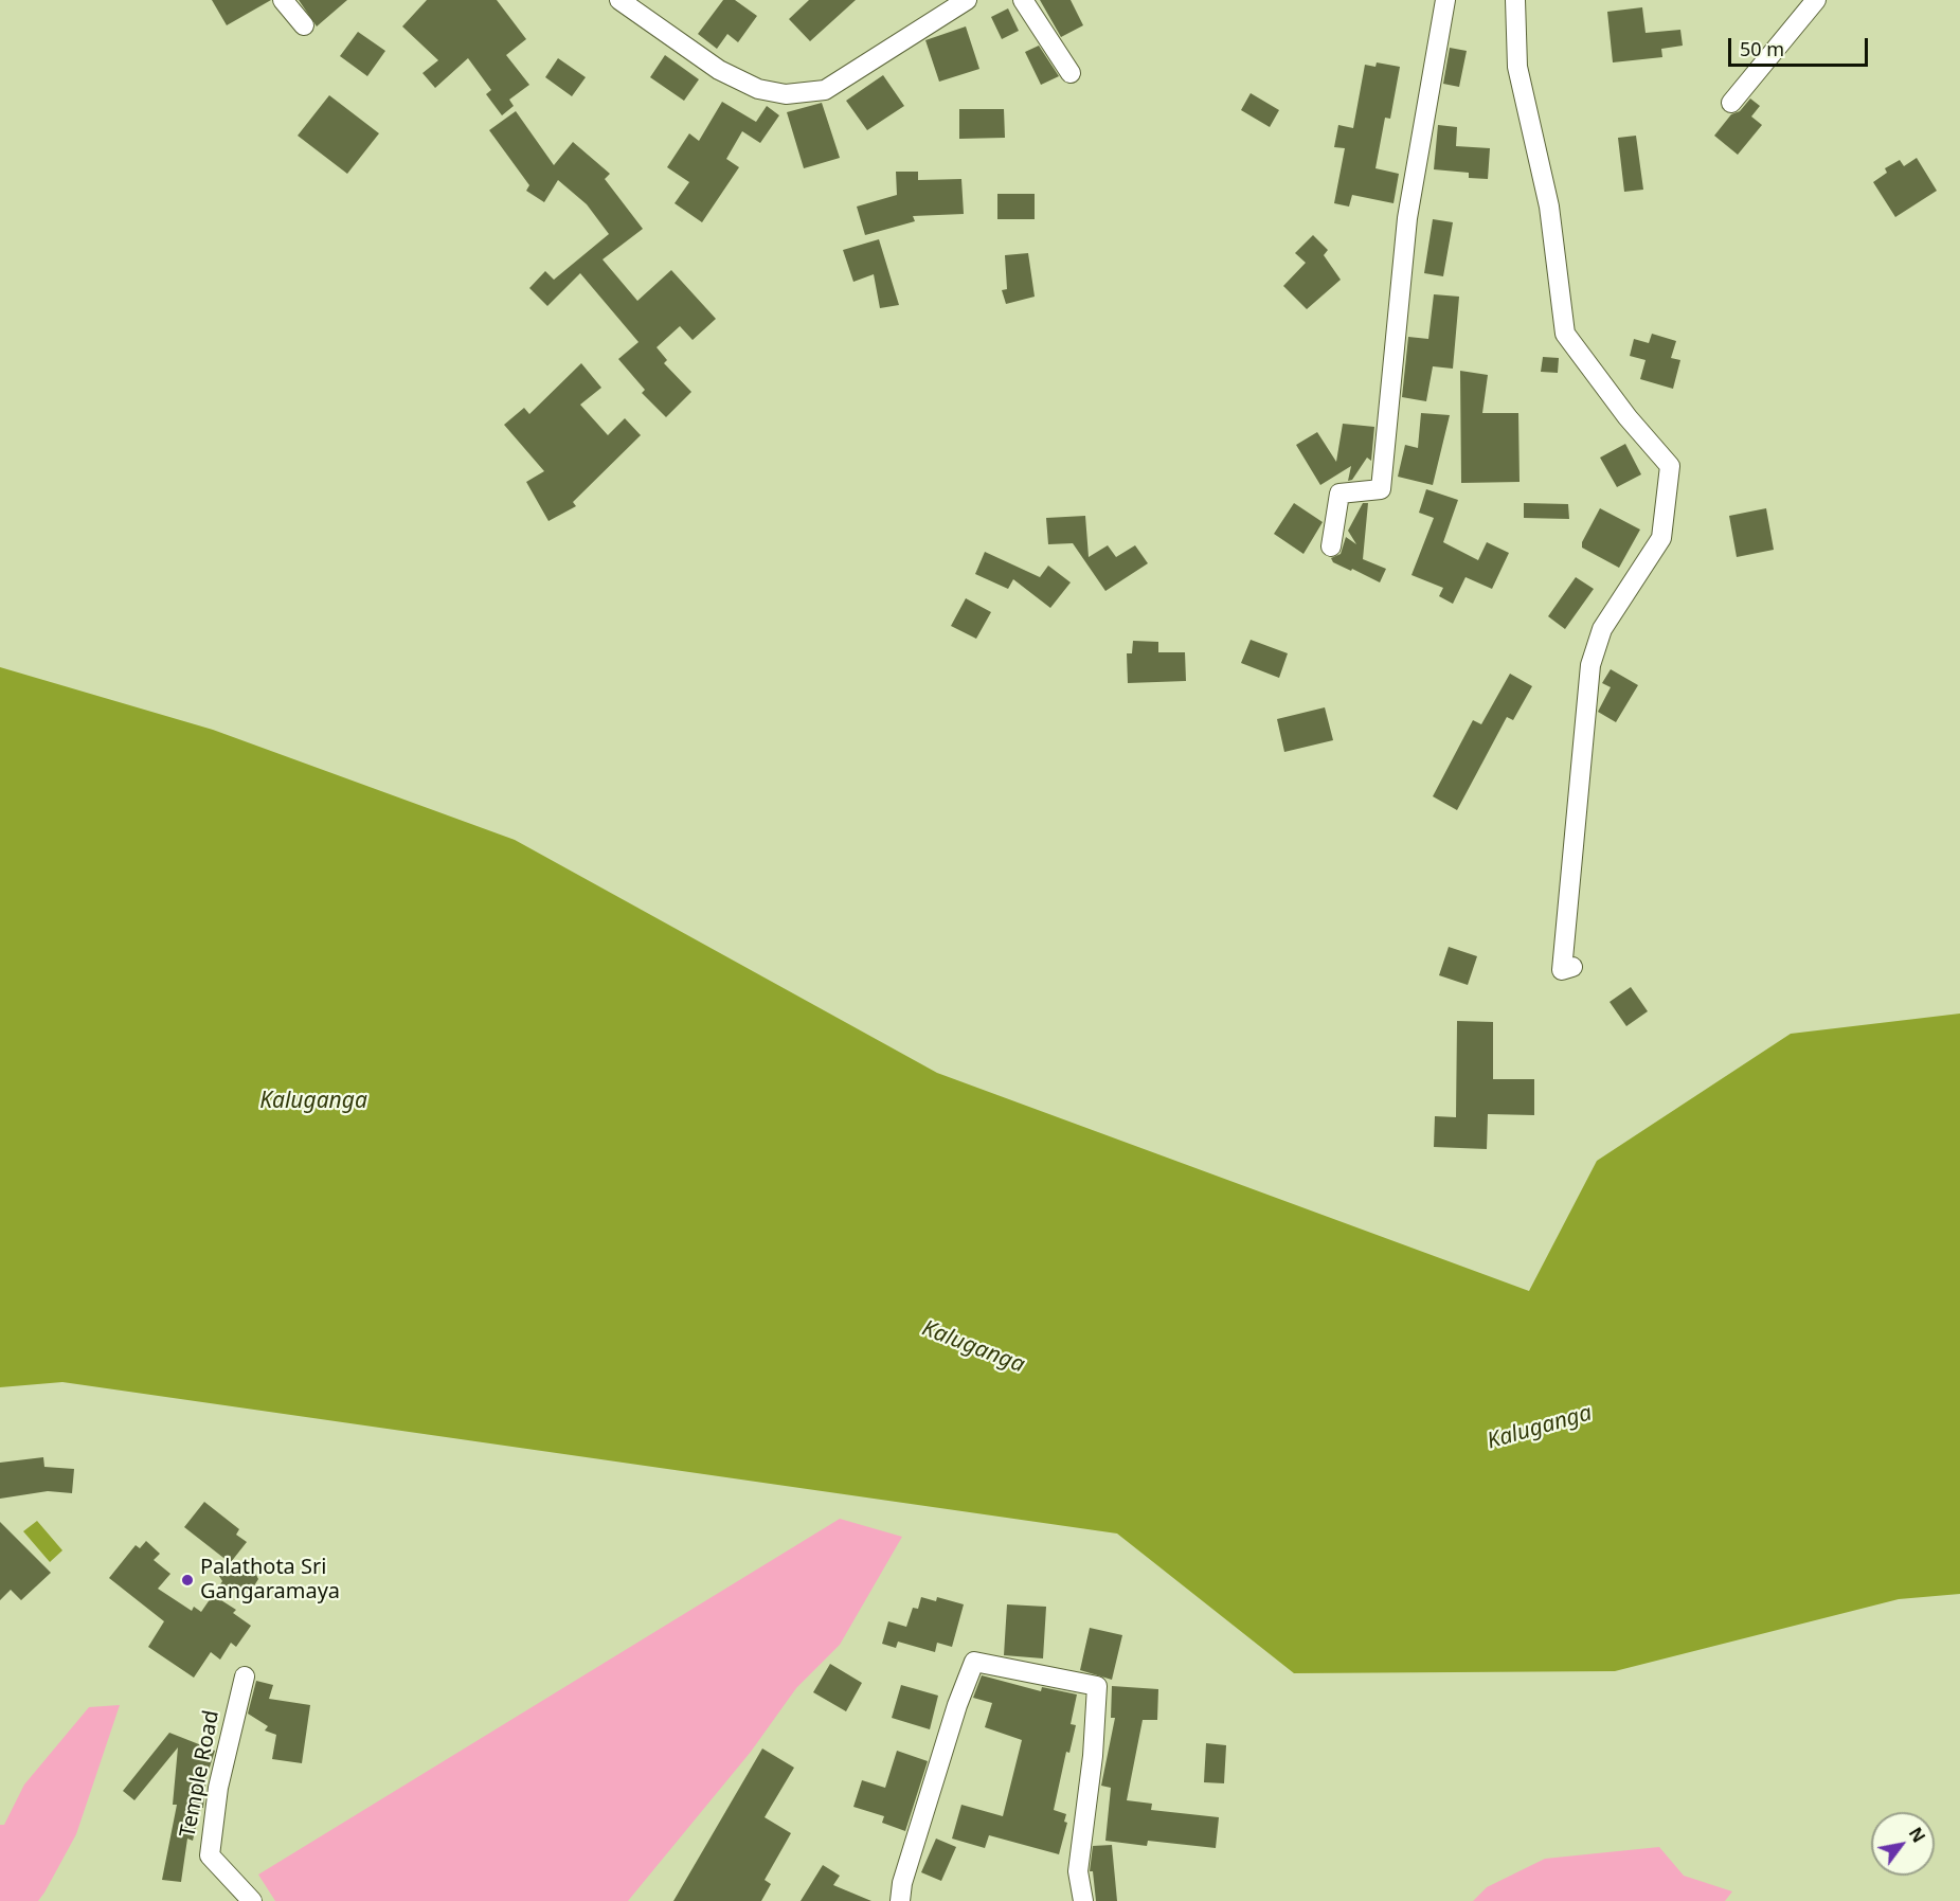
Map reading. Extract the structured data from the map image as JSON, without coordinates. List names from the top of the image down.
{
  "streets": {
    "street": ["Temple Road"]
  },
  "water": ["Kaluganga"],
  "places": ["Palathota Sri Gangaramaya"],
  "scale_bar": "50 m",
  "north": "top right"
}
